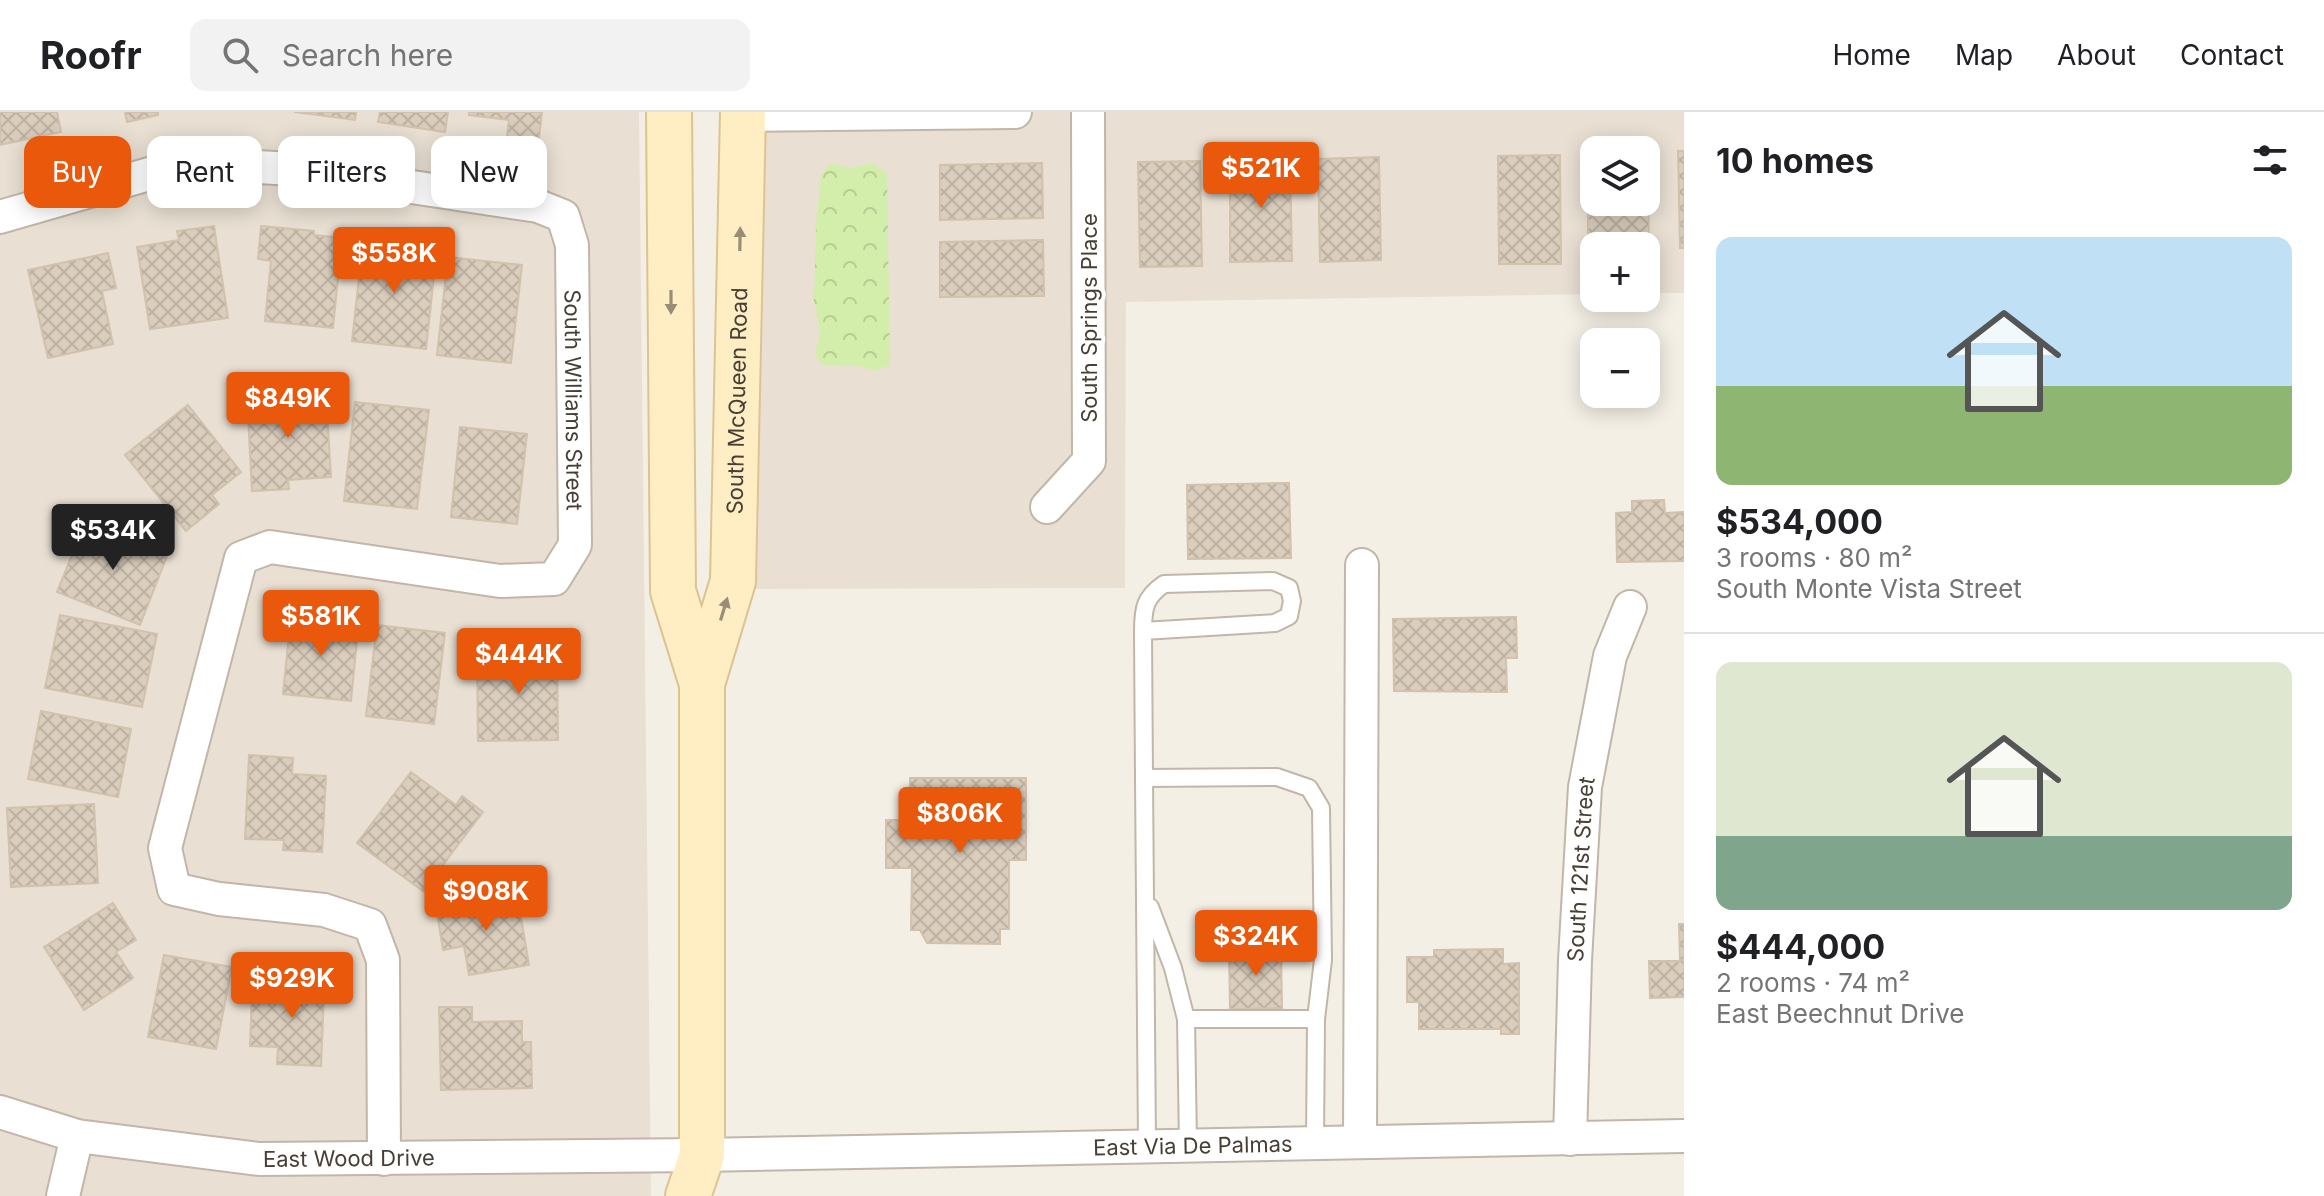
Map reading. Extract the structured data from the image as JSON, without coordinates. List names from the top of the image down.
{
  "streets": {
    "main road": ["South McQueen Road"],
    "street": [
      "South Springs Place",
      "South Williams Street",
      "South 121st Street",
      "East Via De Palmas",
      "East Wood Drive"
    ]
  },
  "crossings": [
    ["South Williams Street", "East Wood Drive"],
    ["South McQueen Road", "East Via De Palmas"],
    ["South McQueen Road", "East Wood Drive"],
    ["South 121st Street", "East Via De Palmas"],
    ["East Via De Palmas", "East Wood Drive"]
  ],
  "page": {
    "header": "Roofr",
    "search": "Search here",
    "nav": [
      "Home",
      "Map",
      "About",
      "Contact"
    ],
    "heading": "10 homes",
    "map_buttons": ["+", "−"],
    "chip": [
      "Buy",
      "Rent",
      "Filters",
      "New"
    ],
    "price": [
      "$521K",
      "$558K",
      "$849K",
      "$534K",
      "$581K",
      "$444K",
      "$806K",
      "$908K",
      "$324K",
      "$929K"
    ],
    "list": [
      {
        "name": "$534,000",
        "note": "3 rooms · 80 m² · South Monte Vista Street"
      },
      {
        "name": "$444,000",
        "note": "2 rooms · 74 m² · East Beechnut Drive"
      }
    ]
  }
}
